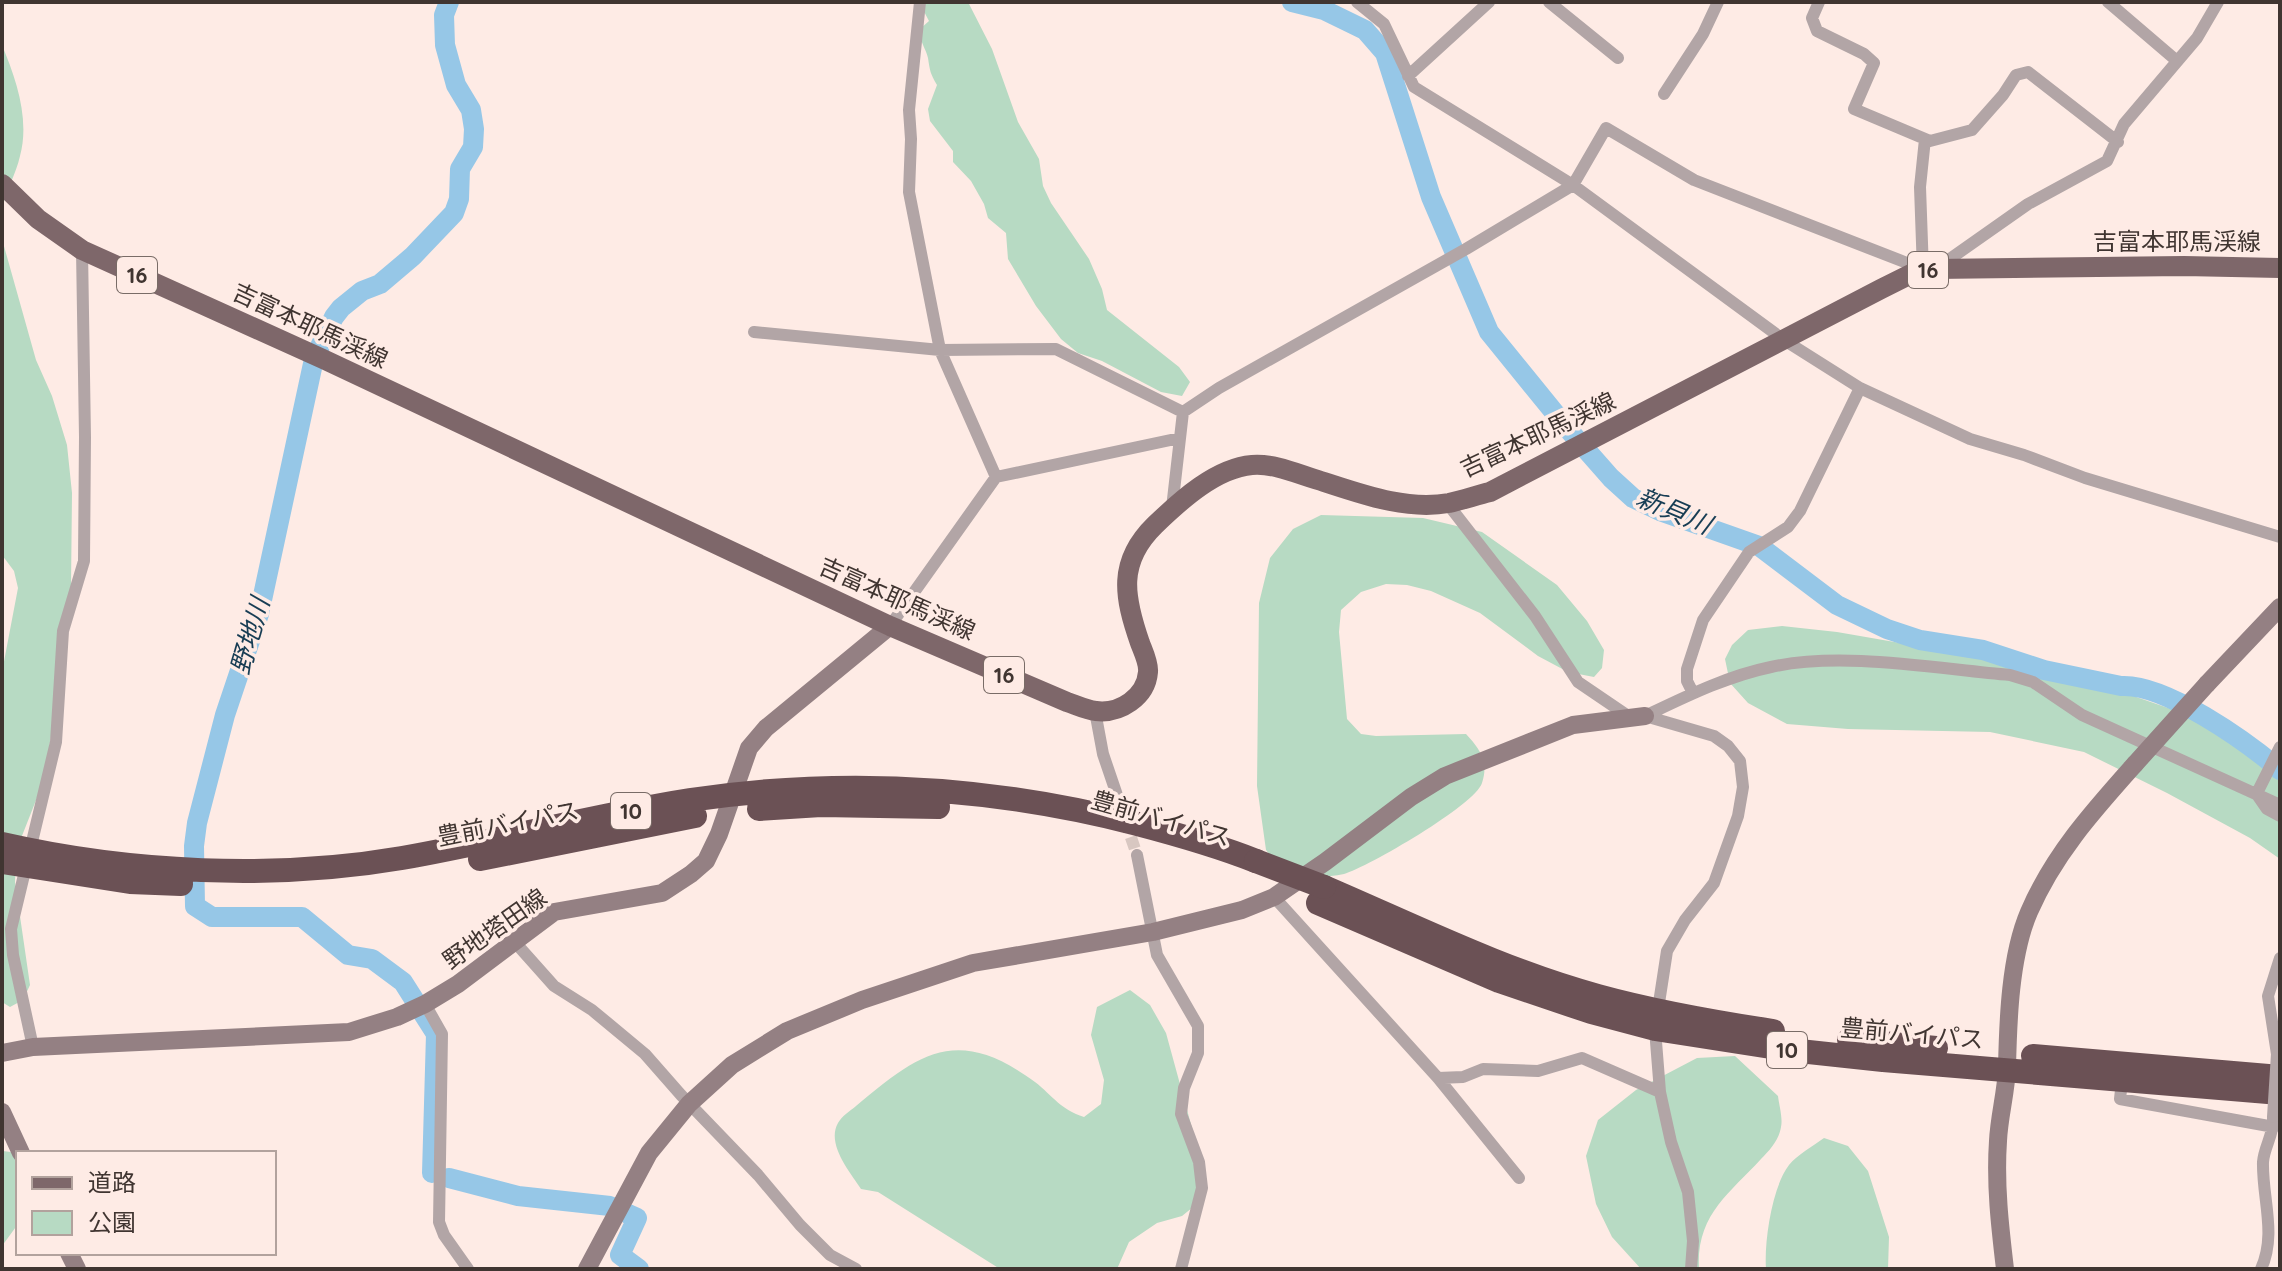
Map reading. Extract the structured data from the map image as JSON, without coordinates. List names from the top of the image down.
{
  "streets": {
    "highway": ["10", "豊前バイパス"],
    "main road": ["吉富本耶馬渓線", "16"],
    "street": ["野地塔田線"]
  },
  "crossings": [
    ["吉富本耶馬渓線", "野地塔田線"],
    ["豊前バイパス", "野地塔田線"]
  ],
  "water": ["新貝川", "野地川"],
  "legend": ["道路", "公園"]
}
